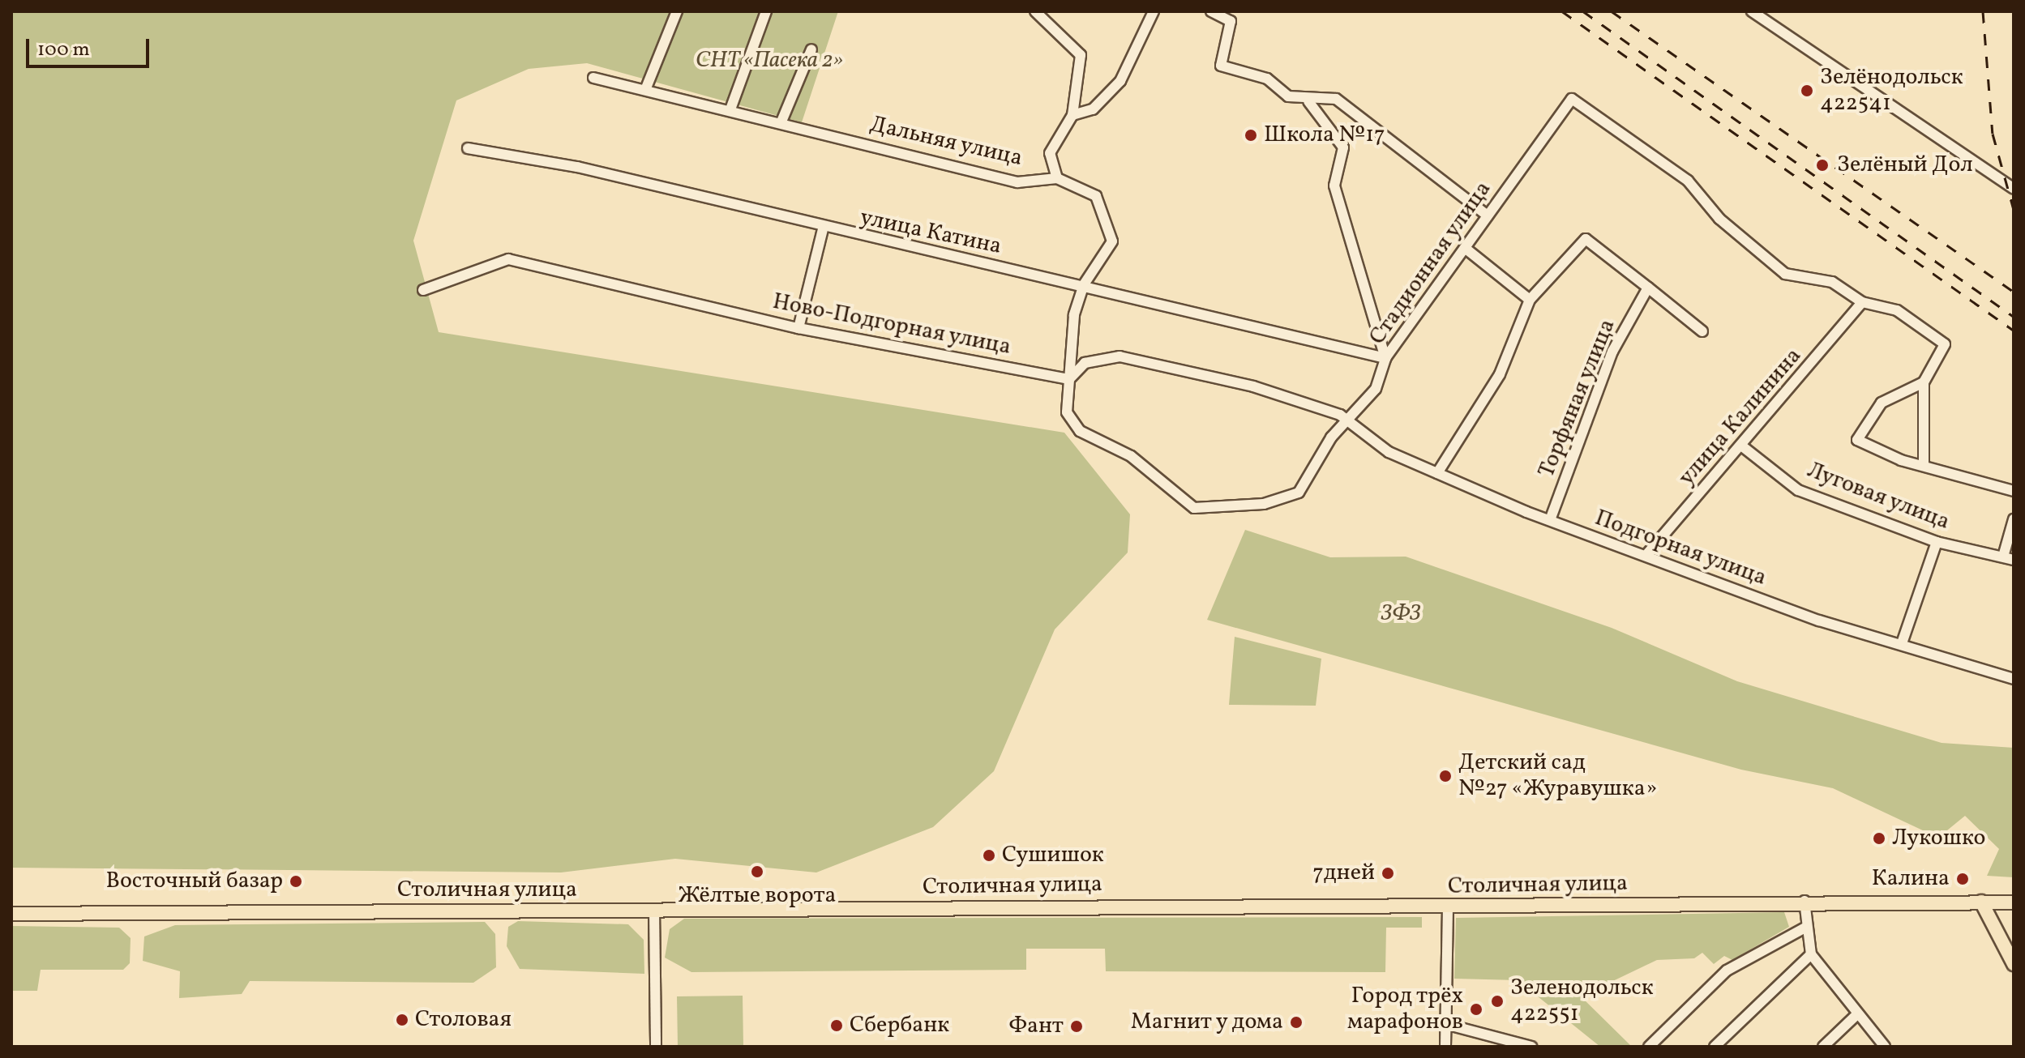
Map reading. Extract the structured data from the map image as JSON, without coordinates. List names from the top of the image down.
{
  "streets": {
    "main road": ["Столичная улица"],
    "street": [
      "Дальняя улица",
      "улица Катина",
      "Стадионная улица",
      "Ново-Подгорная улица",
      "Торфяная улица",
      "улица Калинина",
      "Луговая улица",
      "Подгорная улица"
    ]
  },
  "crossings": [
    ["улица Катина", "Стадионная улица"],
    ["Стадионная улица", "Ново-Подгорная улица"],
    ["Стадионная улица", "улица Калинина"],
    ["Стадионная улица", "Подгорная улица"],
    ["Торфяная улица", "Подгорная улица"],
    ["улица Калинина", "Луговая улица"],
    ["улица Калинина", "Подгорная улица"]
  ],
  "parks": ["СНТ «Пасека 2»", "ЗФЗ"],
  "places": [
    "Зелёнодольск 422541",
    "Школа №17",
    "Зелёный Дол",
    "Детский сад №27 «Журавушка»",
    "Лукошко",
    "Сушишок",
    "Жёлтые ворота",
    "7дней",
    "Калина",
    "Восточный базар",
    "Зеленодольск 422551",
    "Город трёх марафонов",
    "Столовая",
    "Магнит у дома",
    "Сбербанк",
    "Фант"
  ],
  "scale_bar": "100 m"
}
